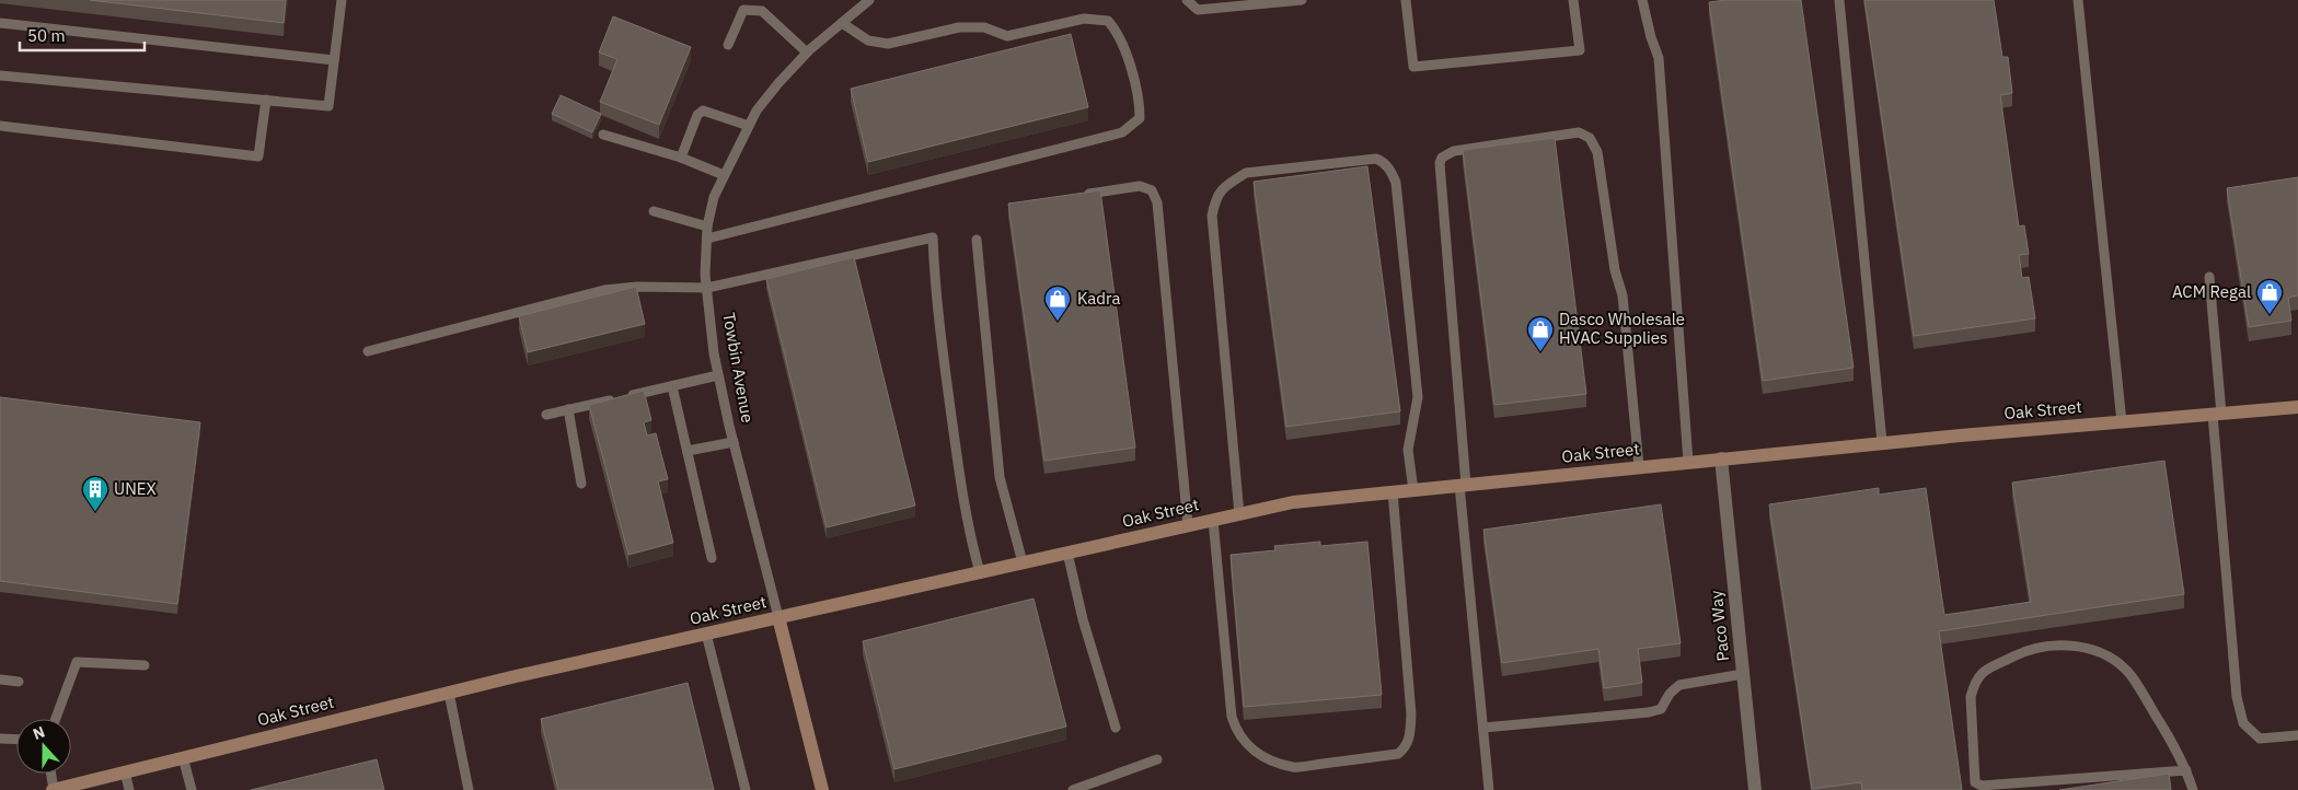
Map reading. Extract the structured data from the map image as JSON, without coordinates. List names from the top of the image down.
{
  "streets": {
    "street": ["Towbin Avenue", "Oak Street", "Paco Way"]
  },
  "crossings": [
    ["Towbin Avenue", "Oak Street"],
    ["Oak Street", "Paco Way"]
  ],
  "places": {
    "shop": ["ACM Regal", "Kadra", "Dasco Wholesale HVAC Supplies"],
    "building": ["UNEX"]
  },
  "scale_bar": "50 m",
  "north": "top"
}
